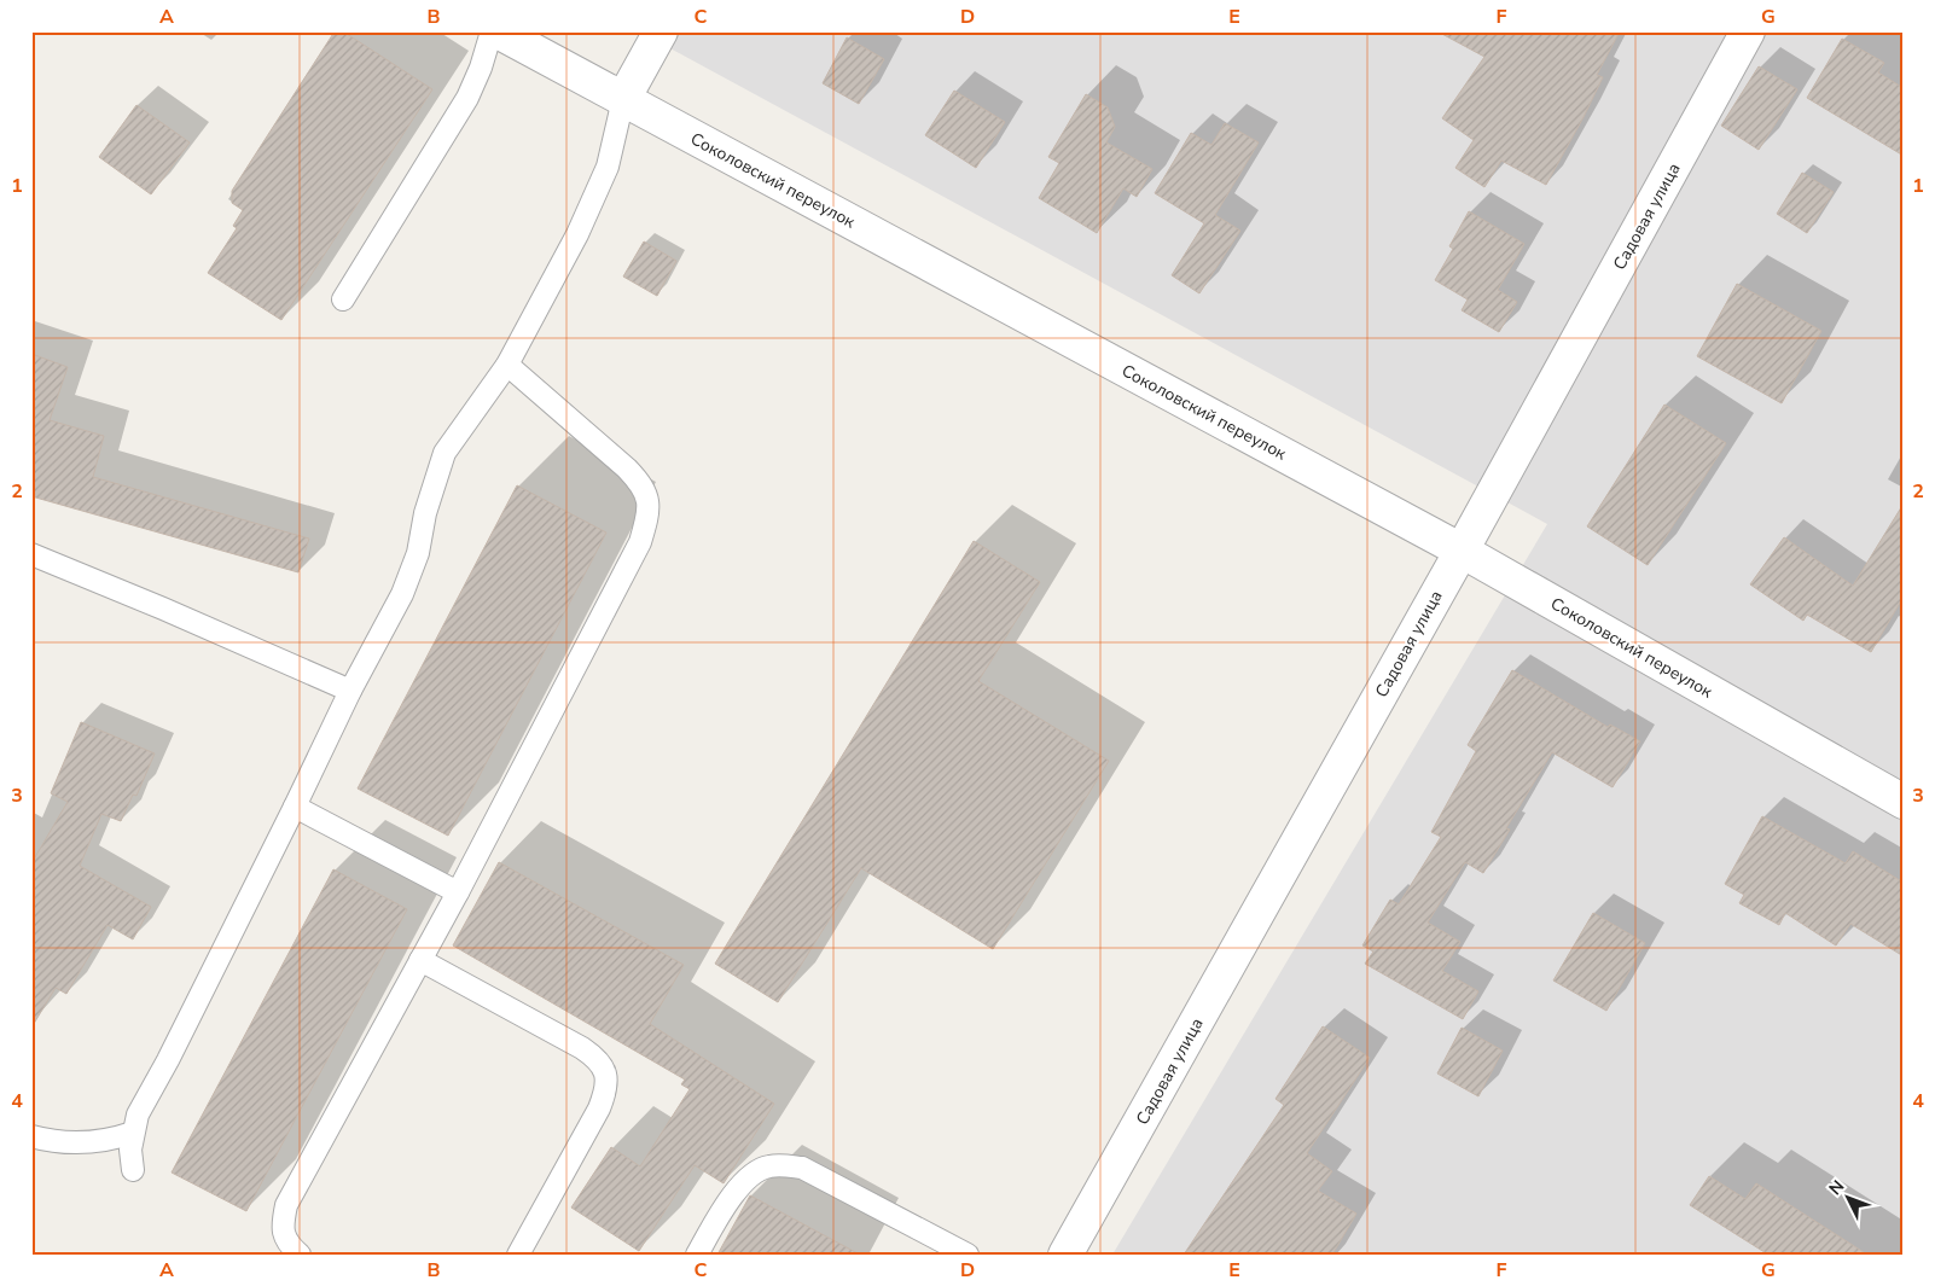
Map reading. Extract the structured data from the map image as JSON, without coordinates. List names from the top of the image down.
{
  "streets": {
    "street": ["Соколовский переулок", "Садовая улица"]
  },
  "crossings": [
    ["Соколовский переулок", "Садовая улица"]
  ],
  "north": "top left",
  "grid": {
    "columns": [
      "A",
      "B",
      "C",
      "D",
      "E",
      "F",
      "G"
    ],
    "rows": [
      "1",
      "2",
      "3",
      "4"
    ]
  }
}
